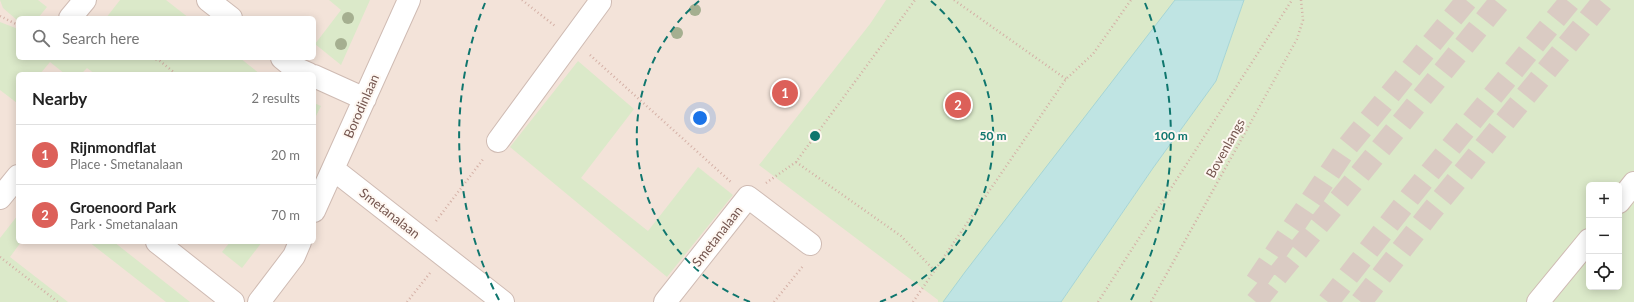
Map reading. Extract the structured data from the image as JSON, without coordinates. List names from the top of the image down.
{
  "streets": {
    "street": ["Borodinlaan", "Smetanalaan"],
    "path": ["Bovenlangs"]
  },
  "crossings": [
    ["Borodinlaan", "Smetanalaan"]
  ],
  "page": {
    "search": "Search here",
    "heading": ["Nearby", "2 results"],
    "pins": ["1", "2"],
    "list": [
      {
        "mark": "1",
        "name": "Rijnmondflat",
        "note": "Place · Smetanalaan",
        "value": "20 m"
      },
      {
        "mark": "2",
        "name": "Groenoord Park",
        "note": "Park · Smetanalaan",
        "value": "70 m"
      }
    ],
    "map_buttons": ["+", "−"]
  },
  "rings": ["50 m", "100 m"]
}
